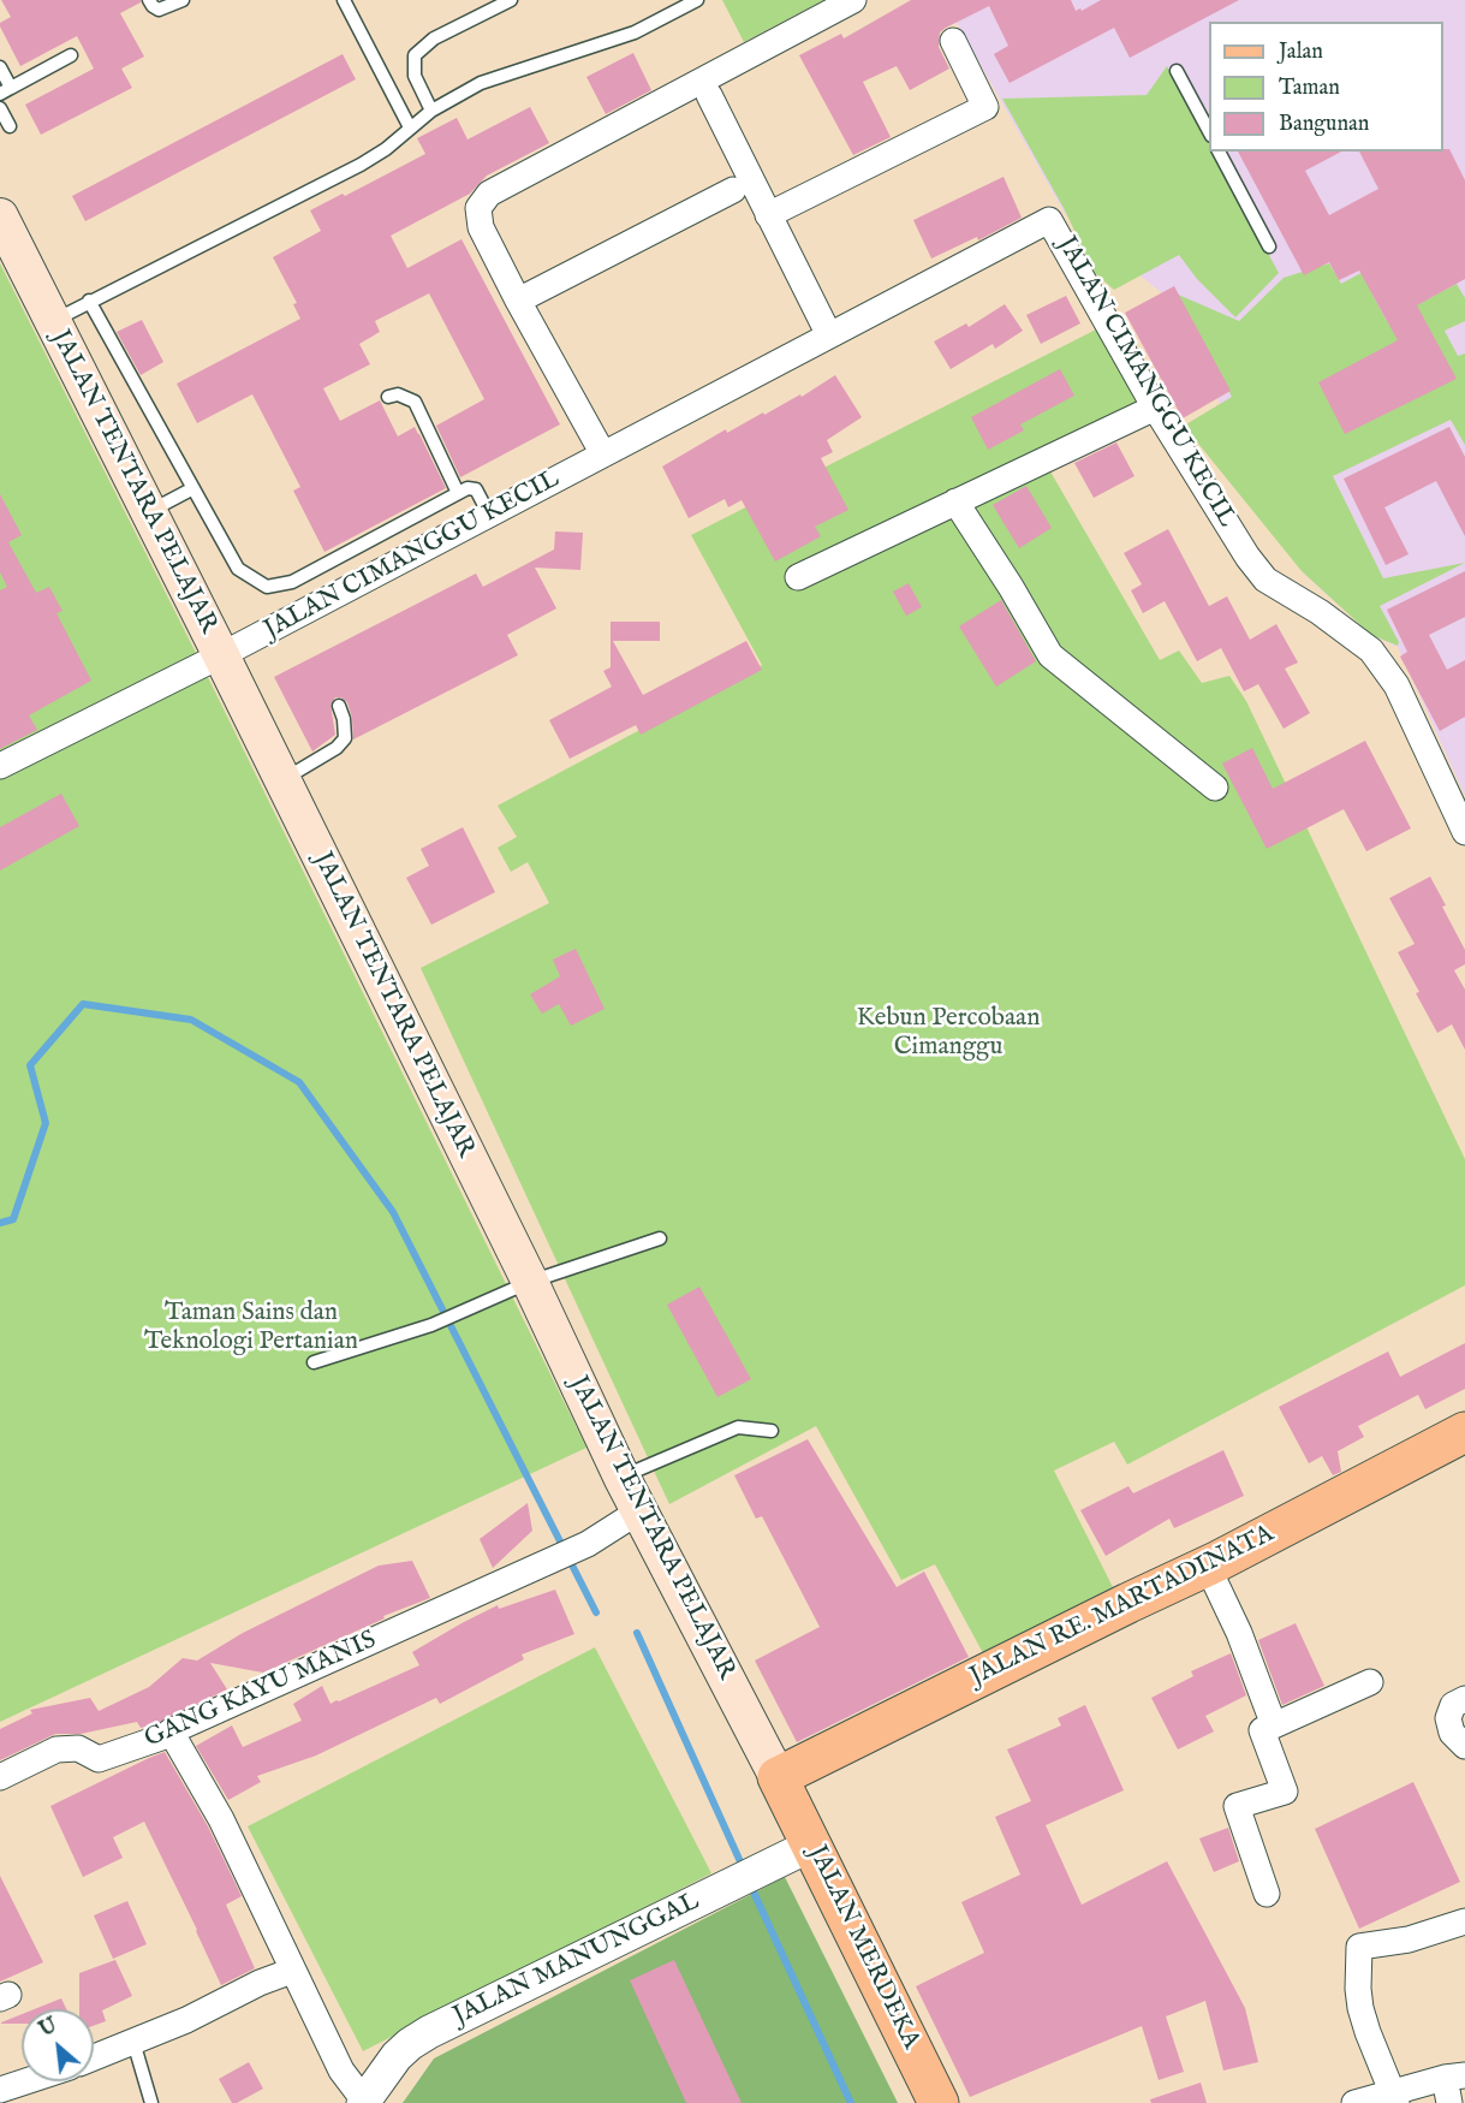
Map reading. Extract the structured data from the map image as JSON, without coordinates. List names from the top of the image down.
{
  "streets": {
    "main road": ["JALAN TENTARA PELAJAR", "JALAN RE. MARTADINATA", "JALAN MERDEKA"],
    "street": ["JALAN CIMANGGU KECIL", "GANG KAYU MANIS", "JALAN MANUNGGAL"]
  },
  "crossings": [
    ["JALAN CIMANGGU KECIL", "JALAN TENTARA PELAJAR"],
    ["JALAN TENTARA PELAJAR", "JALAN RE. MARTADINATA"],
    ["JALAN TENTARA PELAJAR", "GANG KAYU MANIS"],
    ["JALAN TENTARA PELAJAR", "JALAN MERDEKA"],
    ["JALAN RE. MARTADINATA", "JALAN MERDEKA"],
    ["JALAN MERDEKA", "JALAN MANUNGGAL"]
  ],
  "parks": ["Kebun Percobaan Cimanggu", "Taman Sains dan Teknologi Pertanian"],
  "legend": ["Jalan", "Taman", "Bangunan"],
  "north": "top left"
}
